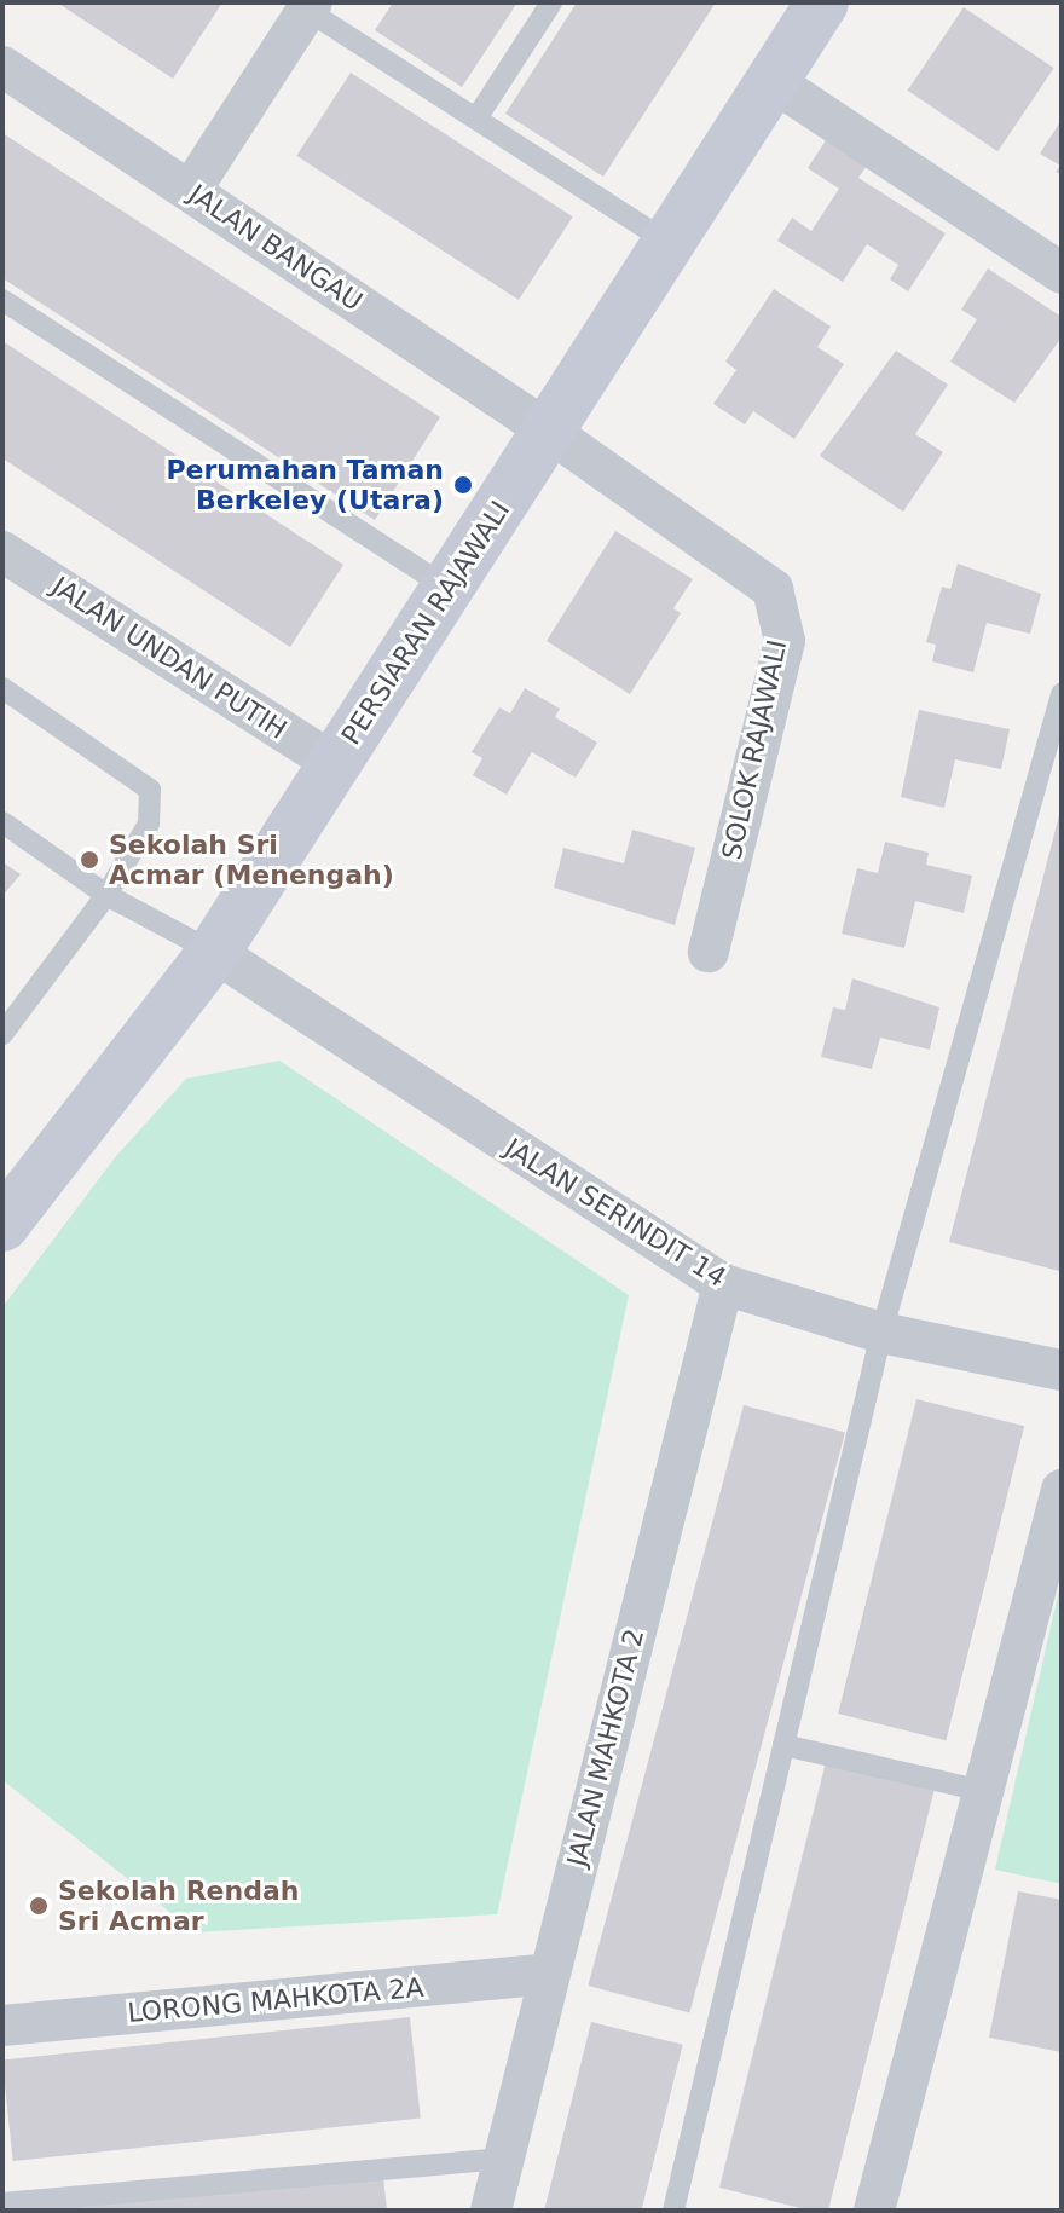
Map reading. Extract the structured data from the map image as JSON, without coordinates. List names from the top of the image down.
{
  "streets": {
    "street": [
      "JALAN BANGAU",
      "PERSIARAN RAJAWALI",
      "JALAN UNDAN PUTIH",
      "SOLOK RAJAWALI",
      "JALAN SERINDIT 14",
      "JALAN MAHKOTA 2",
      "LORONG MAHKOTA 2A"
    ]
  },
  "crossings": [
    ["JALAN BANGAU", "PERSIARAN RAJAWALI"],
    ["JALAN BANGAU", "SOLOK RAJAWALI"],
    ["PERSIARAN RAJAWALI", "JALAN UNDAN PUTIH"],
    ["PERSIARAN RAJAWALI", "SOLOK RAJAWALI"],
    ["PERSIARAN RAJAWALI", "JALAN SERINDIT 14"],
    ["JALAN SERINDIT 14", "JALAN MAHKOTA 2"],
    ["JALAN MAHKOTA 2", "LORONG MAHKOTA 2A"]
  ],
  "places": ["Perumahan Taman Berkeley (Utara)", "Sekolah Sri Acmar (Menengah)", "Sekolah Rendah Sri Acmar"]
}
